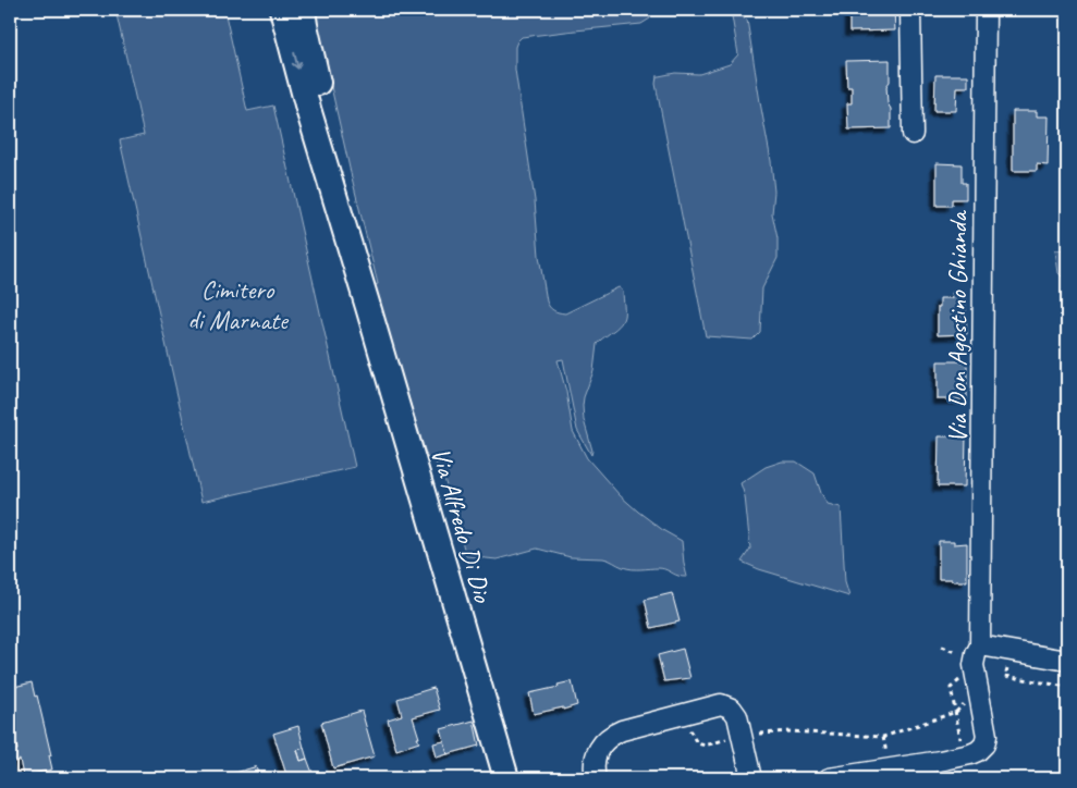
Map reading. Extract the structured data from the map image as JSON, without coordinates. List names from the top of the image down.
{
  "streets": {
    "main road": ["Via Alfredo Di Dio"],
    "street": ["Via Don Agostino Ghianda"]
  },
  "parks": ["Cimitero di Marnate"]
}
